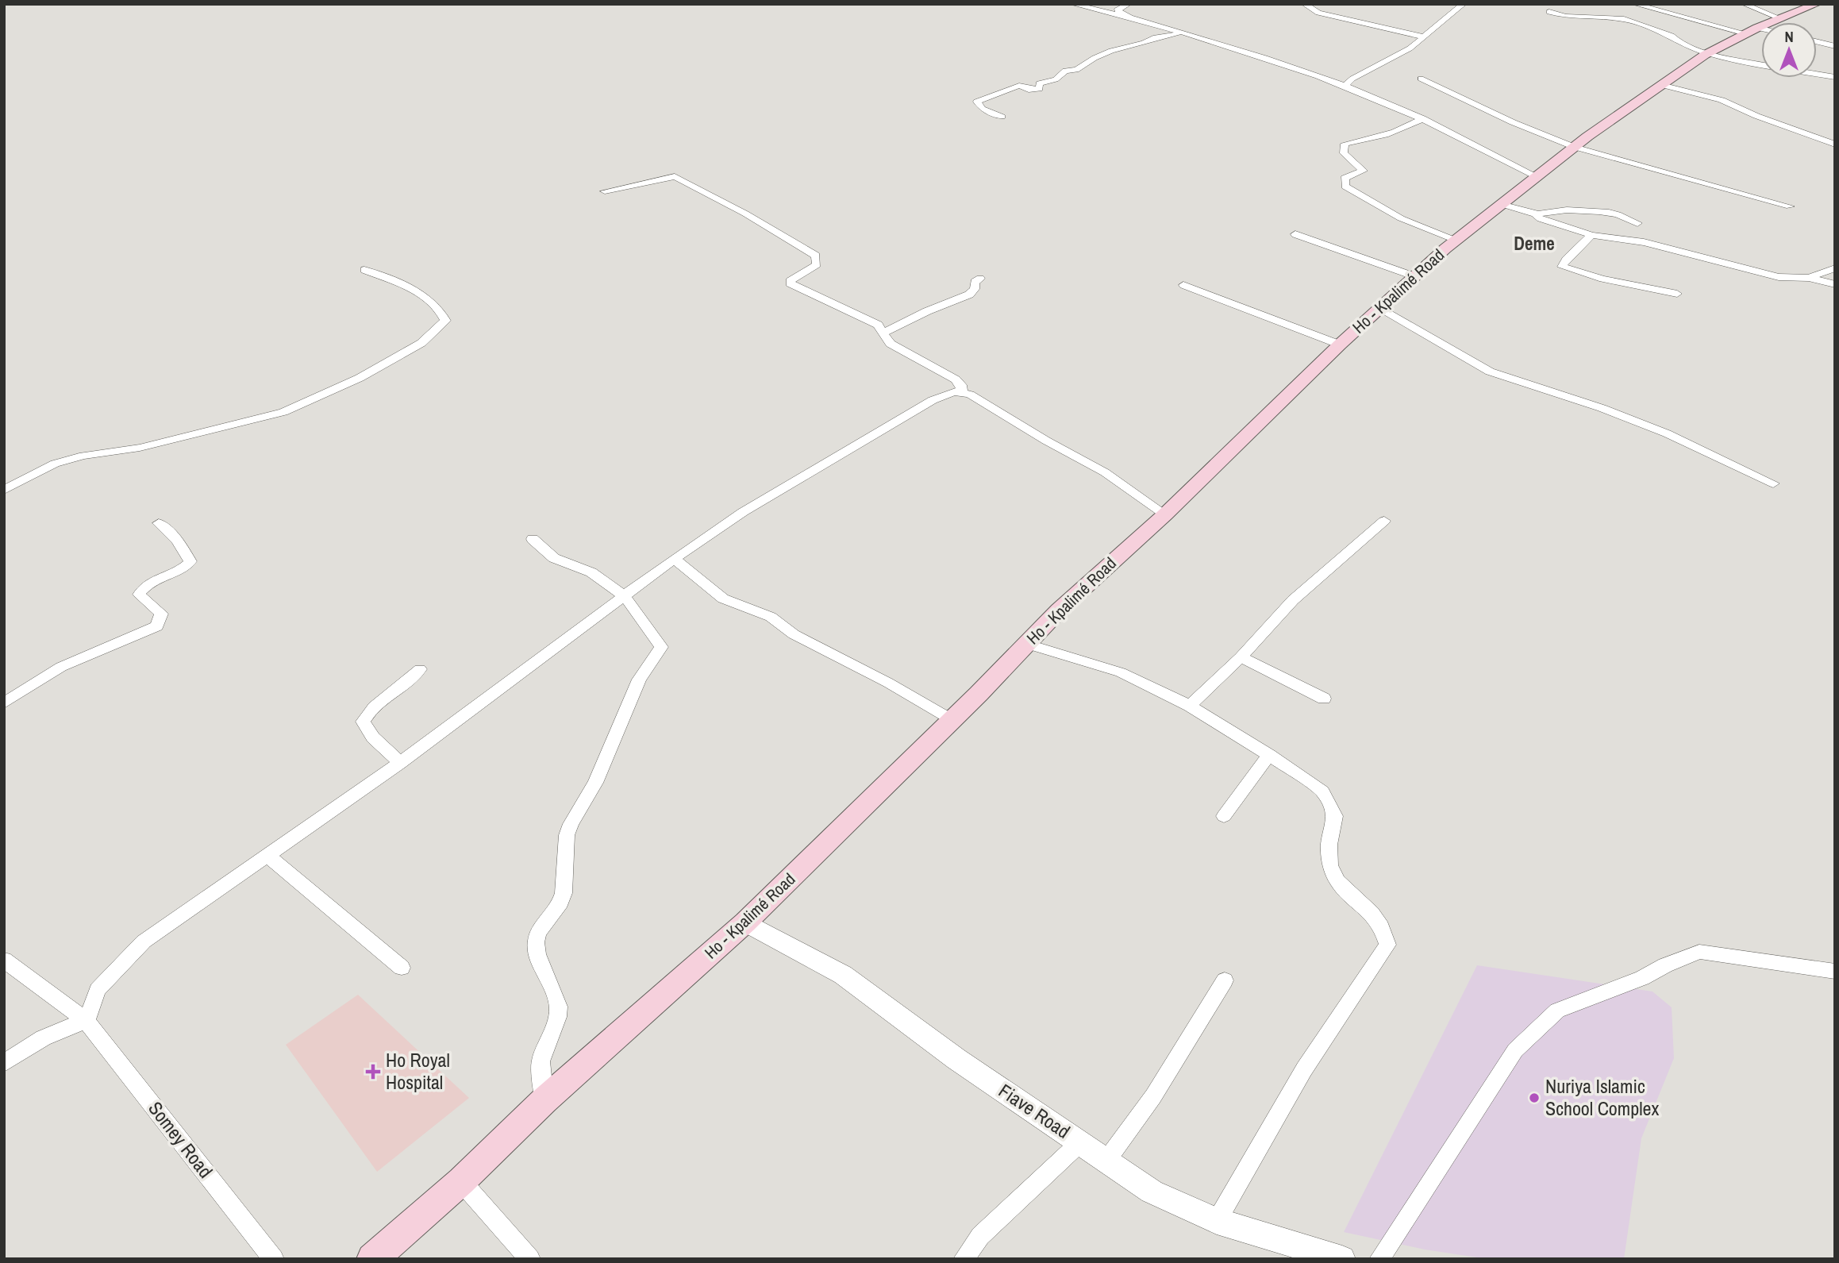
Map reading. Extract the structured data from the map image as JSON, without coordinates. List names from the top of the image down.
{
  "streets": {
    "main road": ["Ho - Kpalimé Road"],
    "street": ["Fiave Road", "Somey Road"]
  },
  "crossings": [
    ["Ho - Kpalimé Road", "Fiave Road"]
  ],
  "districts": ["Deme"],
  "places": {
    "health": ["Ho Royal Hospital"],
    "other": ["Nuriya Islamic School Complex"]
  },
  "north": "top"
}
